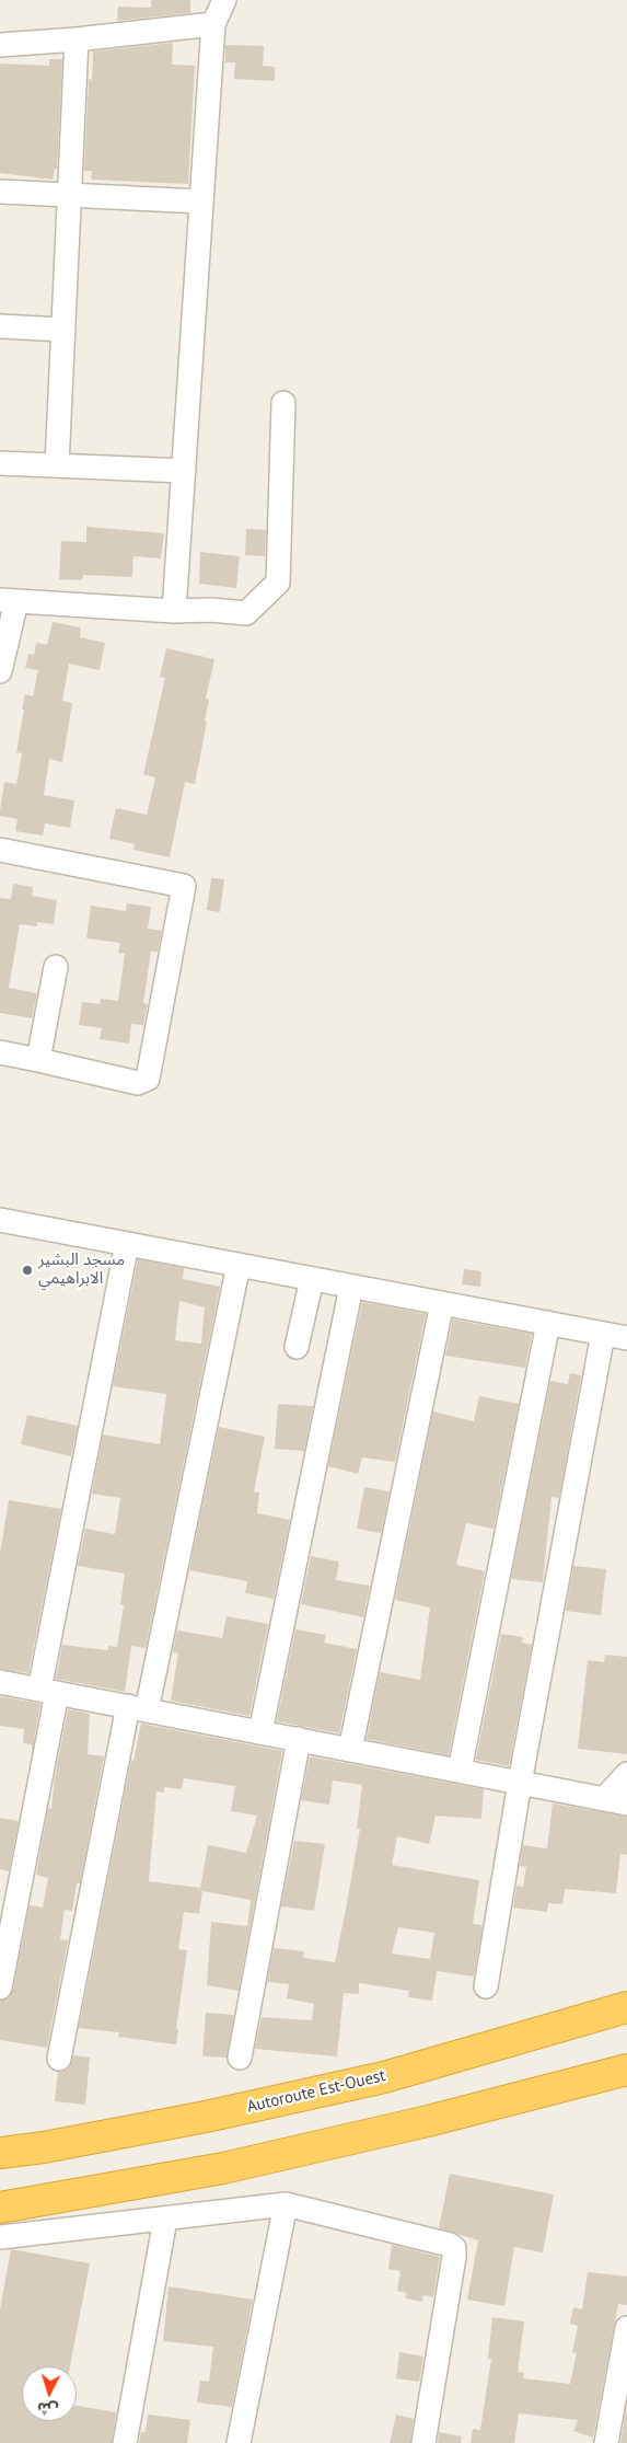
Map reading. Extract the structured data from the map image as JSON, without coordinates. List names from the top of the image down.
{
  "streets": {
    "highway": ["Autoroute Est-Ouest"]
  },
  "places": ["مسجد البشير الابراهيمي"],
  "north": "bottom"
}
